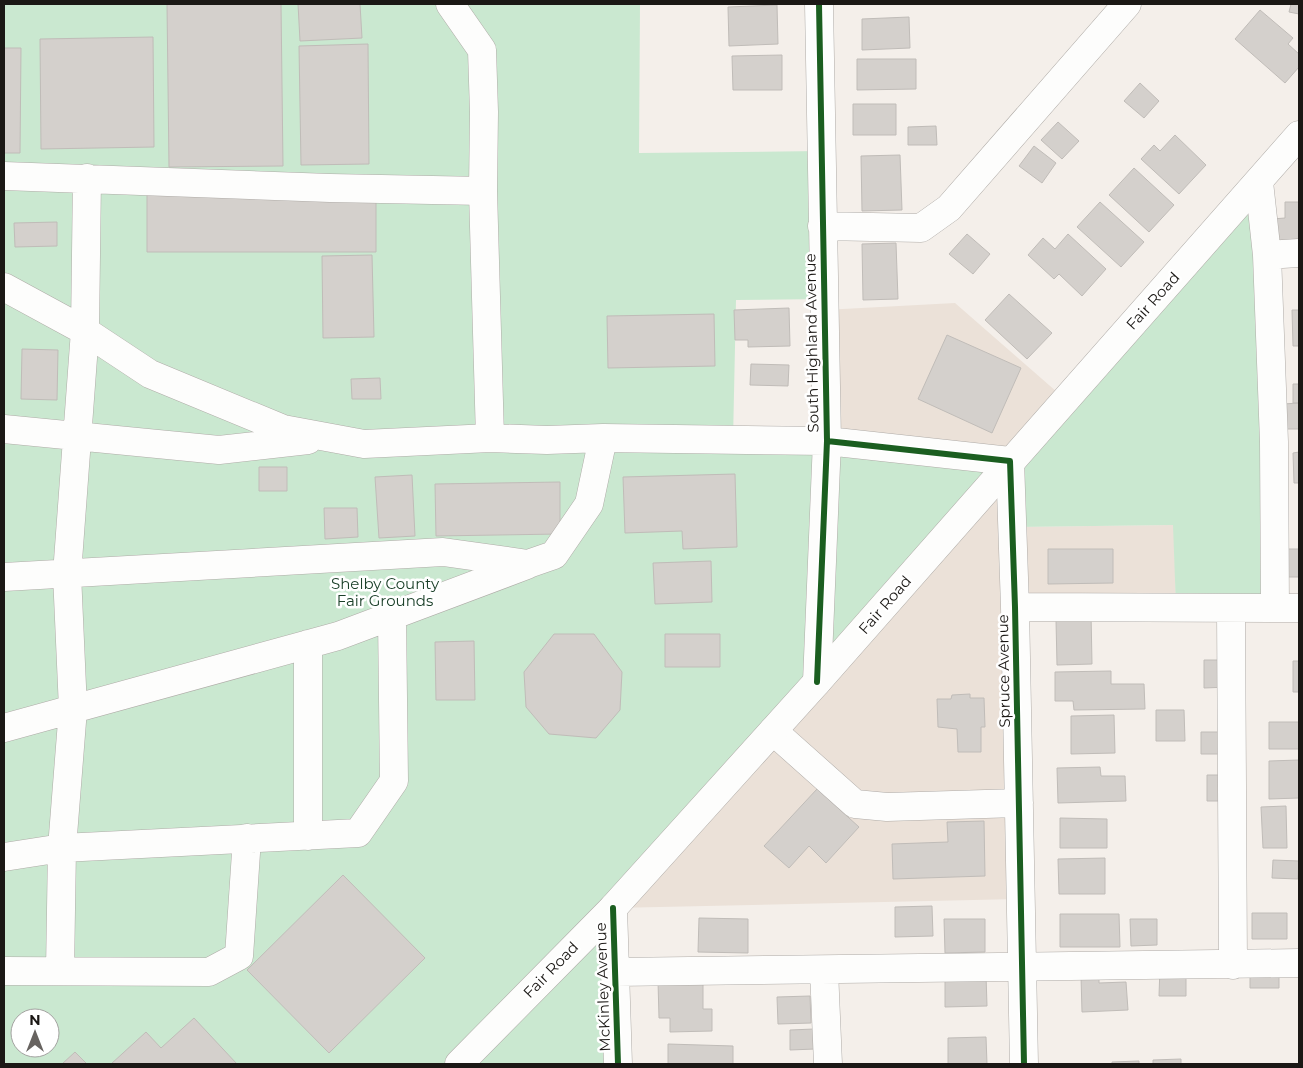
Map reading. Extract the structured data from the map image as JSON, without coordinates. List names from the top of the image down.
{
  "streets": {
    "street": [
      "Fair Road",
      "South Highland Avenue",
      "Spruce Avenue",
      "McKinley Avenue"
    ]
  },
  "crossings": [
    ["Fair Road", "South Highland Avenue"],
    ["Fair Road", "Spruce Avenue"],
    ["Fair Road", "McKinley Avenue"]
  ],
  "parks": ["Shelby County Fair Grounds"],
  "north": "top"
}
